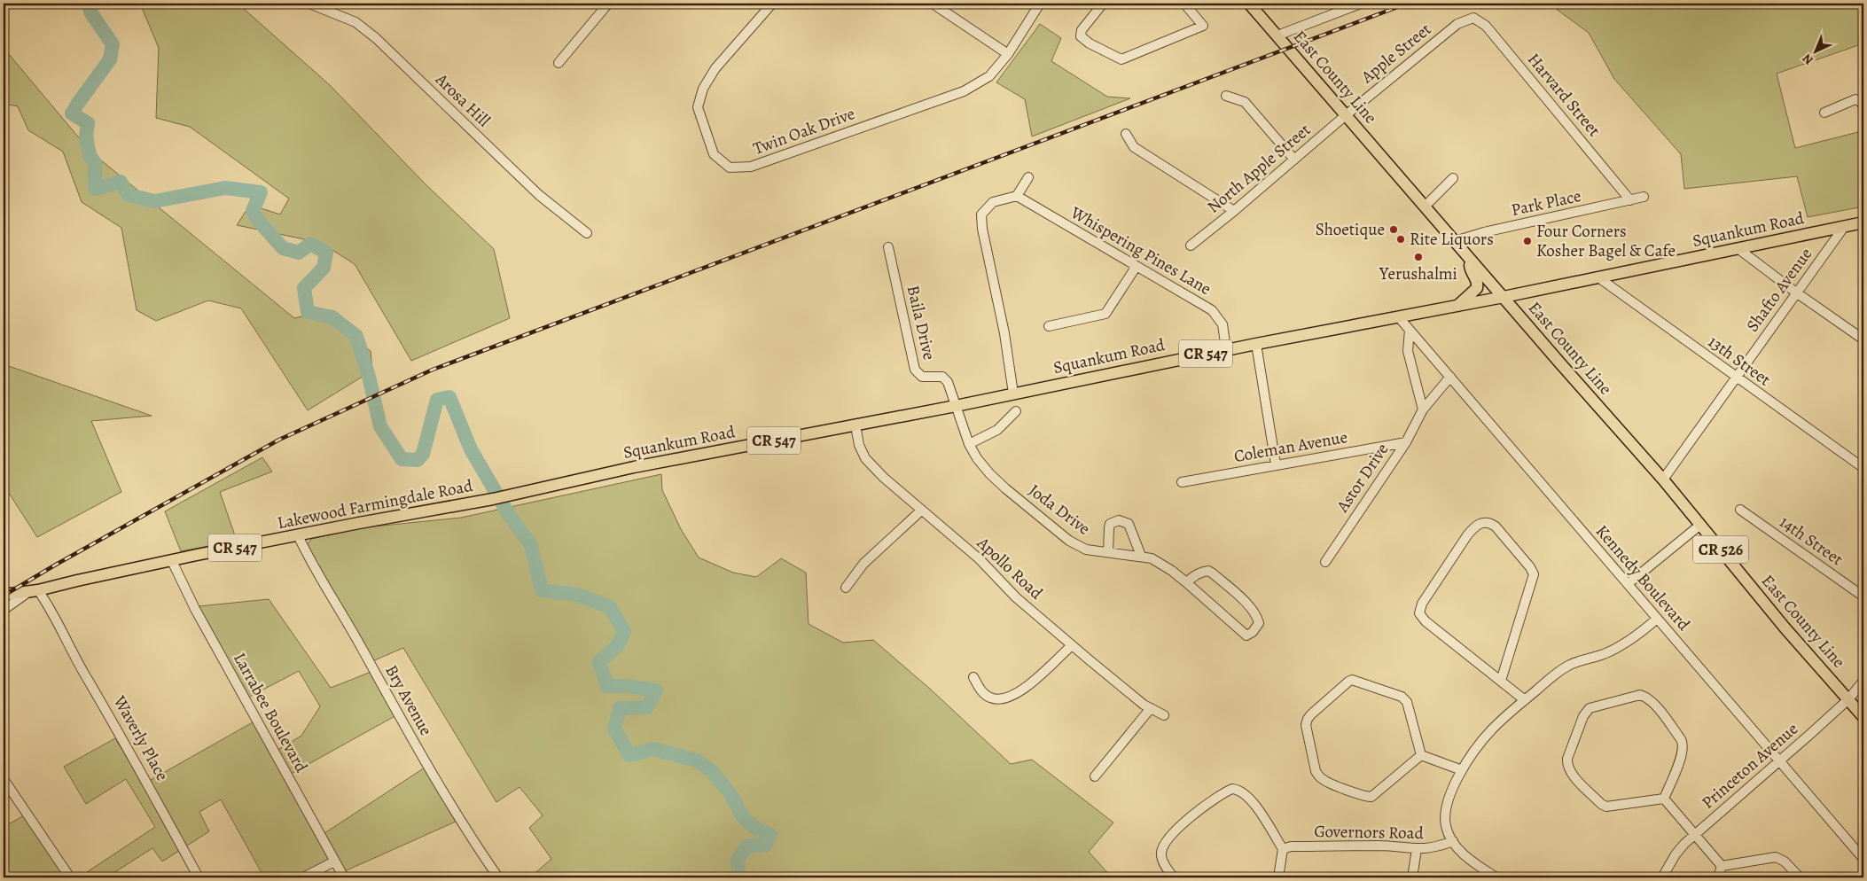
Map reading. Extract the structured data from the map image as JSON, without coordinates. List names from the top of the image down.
{
  "streets": {
    "main road": [
      "East County Line",
      "Squankum Road",
      "CR 547",
      "Lakewood Farmingdale Road",
      "CR 526"
    ],
    "street": [
      "Apple Street",
      "Harvard Street",
      "Arosa Hill",
      "Twin Oak Drive",
      "North Apple Street",
      "Park Place",
      "Whispering Pines Lane",
      "Shafto Avenue",
      "Baila Drive",
      "13th Street",
      "Coleman Avenue",
      "Astor Drive",
      "Joda Drive",
      "14th Street",
      "Apollo Road",
      "Kennedy Boulevard",
      "Bry Avenue",
      "Larrabee Boulevard",
      "Waverly Place",
      "Princeton Avenue",
      "Governors Road"
    ]
  },
  "crossings": [
    ["Apple Street", "East County Line"],
    ["Apple Street", "Harvard Street"],
    ["Apple Street", "North Apple Street"],
    ["East County Line", "North Apple Street"],
    ["East County Line", "Park Place"],
    ["East County Line", "Squankum Road"],
    ["East County Line", "Shafto Avenue"],
    ["East County Line", "Princeton Avenue"],
    ["Harvard Street", "Park Place"],
    ["Squankum Road", "Whispering Pines Lane"],
    ["Squankum Road", "Shafto Avenue"],
    ["Squankum Road", "Baila Drive"],
    ["Squankum Road", "13th Street"],
    ["Squankum Road", "Lakewood Farmingdale Road"],
    ["Squankum Road", "Joda Drive"],
    ["Squankum Road", "Apollo Road"],
    ["Squankum Road", "Kennedy Boulevard"],
    ["Shafto Avenue", "13th Street"],
    ["Baila Drive", "Joda Drive"],
    ["Coleman Avenue", "Astor Drive"],
    ["Astor Drive", "Kennedy Boulevard"],
    ["Lakewood Farmingdale Road", "Bry Avenue"],
    ["Lakewood Farmingdale Road", "Larrabee Boulevard"],
    ["Lakewood Farmingdale Road", "Waverly Place"],
    ["Kennedy Boulevard", "Princeton Avenue"]
  ],
  "places": [
    "Shoetique",
    "Rite Liquors",
    "Four Corners Kosher Bagel & Cafe",
    "Yerushalmi"
  ],
  "north": "bottom left"
}
